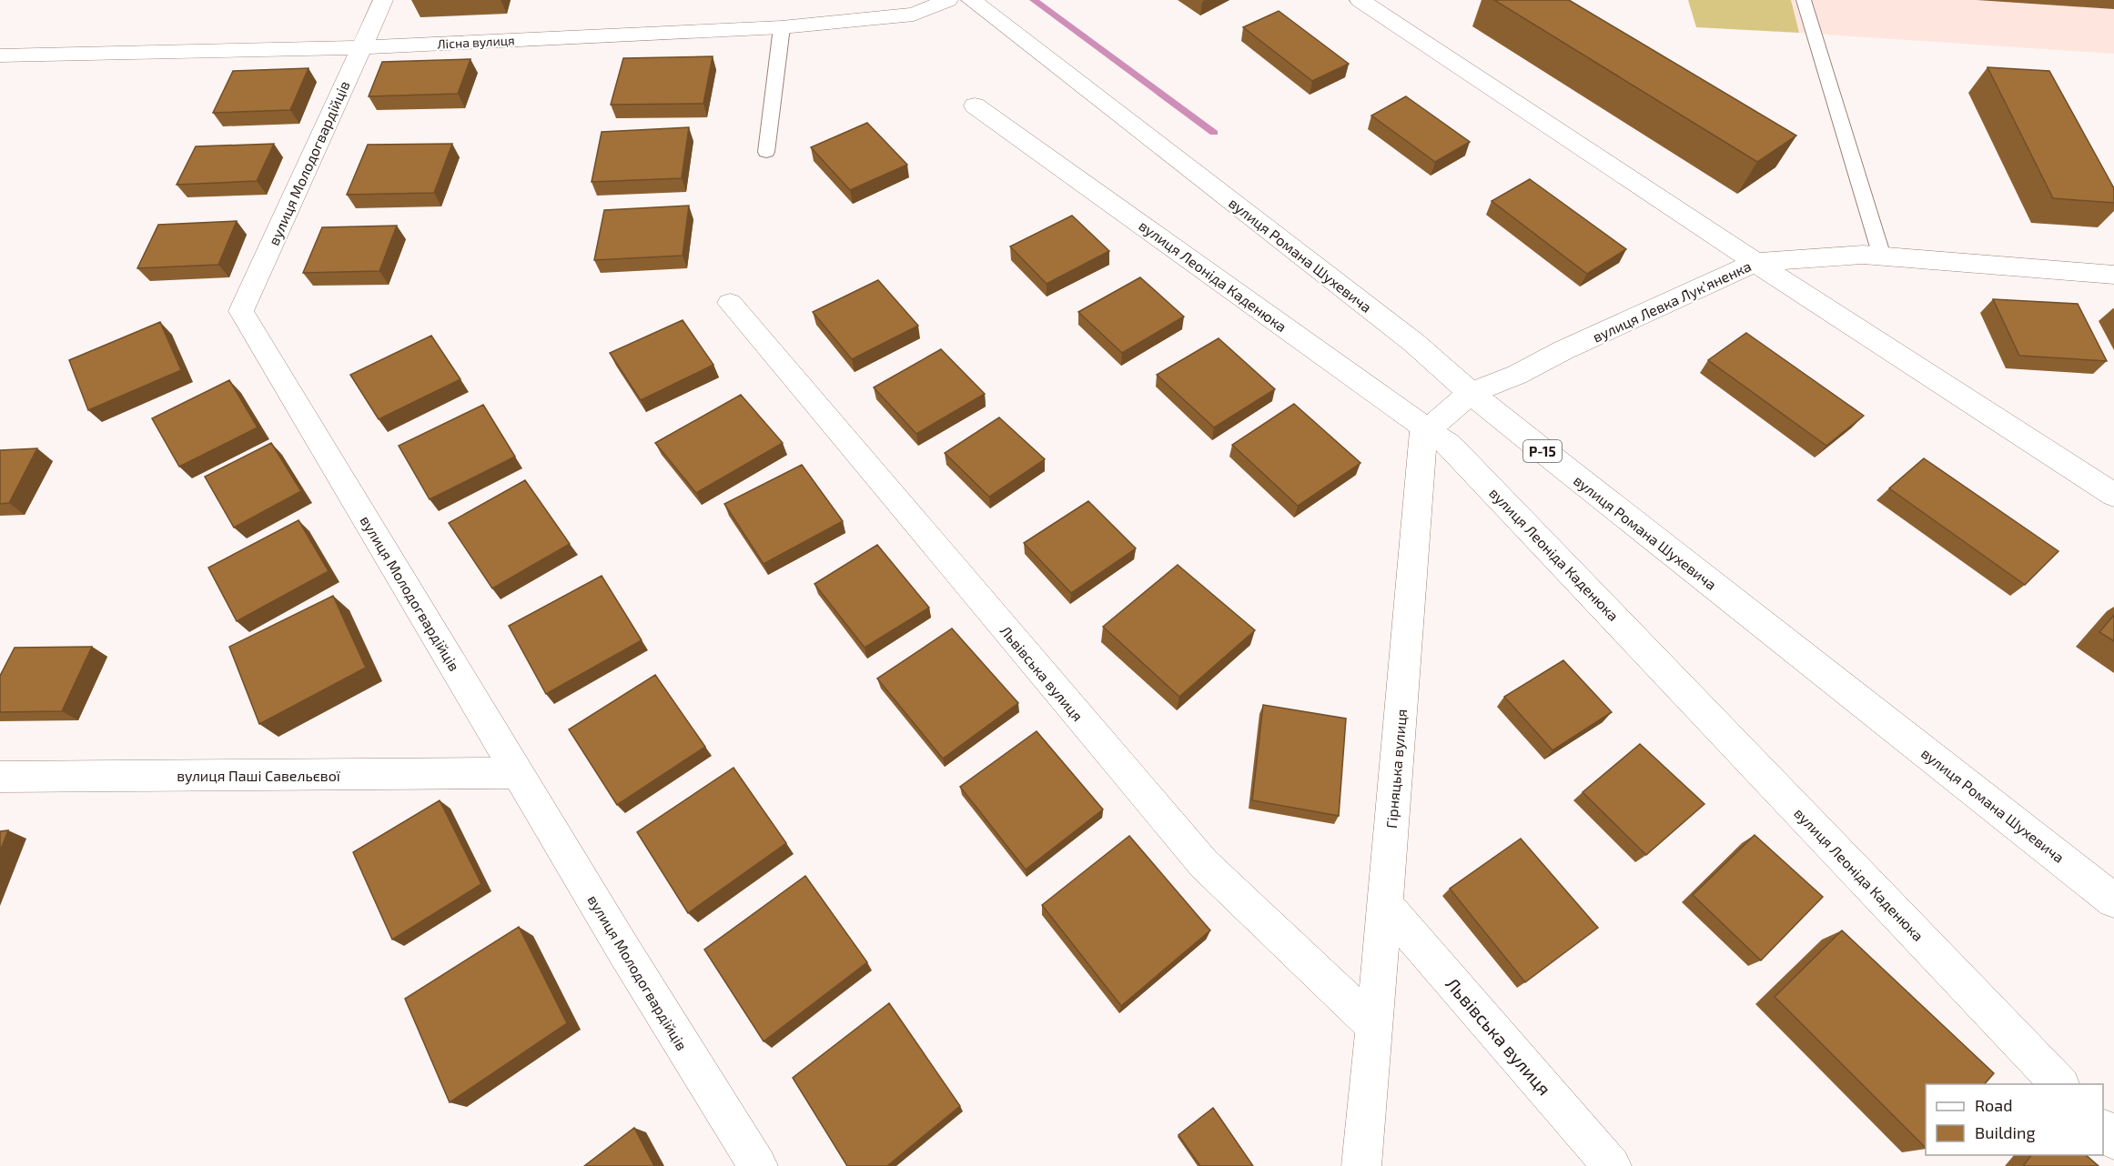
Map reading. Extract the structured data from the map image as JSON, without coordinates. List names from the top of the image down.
{
  "streets": {
    "street": [
      "Лісна вулиця",
      "вулиця Молодогвардійців",
      "вулиця Романа Шухевича",
      "вулиця Леоніда Каденюка",
      "вулиця Левка Лукʼяненка",
      "Р-15",
      "Львівська вулиця",
      "Гірняцька вулиця",
      "вулиця Паші Савельєвої"
    ]
  },
  "crossings": [
    ["Лісна вулиця", "вулиця Молодогвардійців"],
    ["вулиця Молодогвардійців", "вулиця Паші Савельєвої"],
    ["вулиця Романа Шухевича", "вулиця Левка Лукʼяненка"],
    ["вулиця Леоніда Каденюка", "Гірняцька вулиця"],
    ["Львівська вулиця", "Гірняцька вулиця"]
  ],
  "legend": ["Road", "Building"]
}
